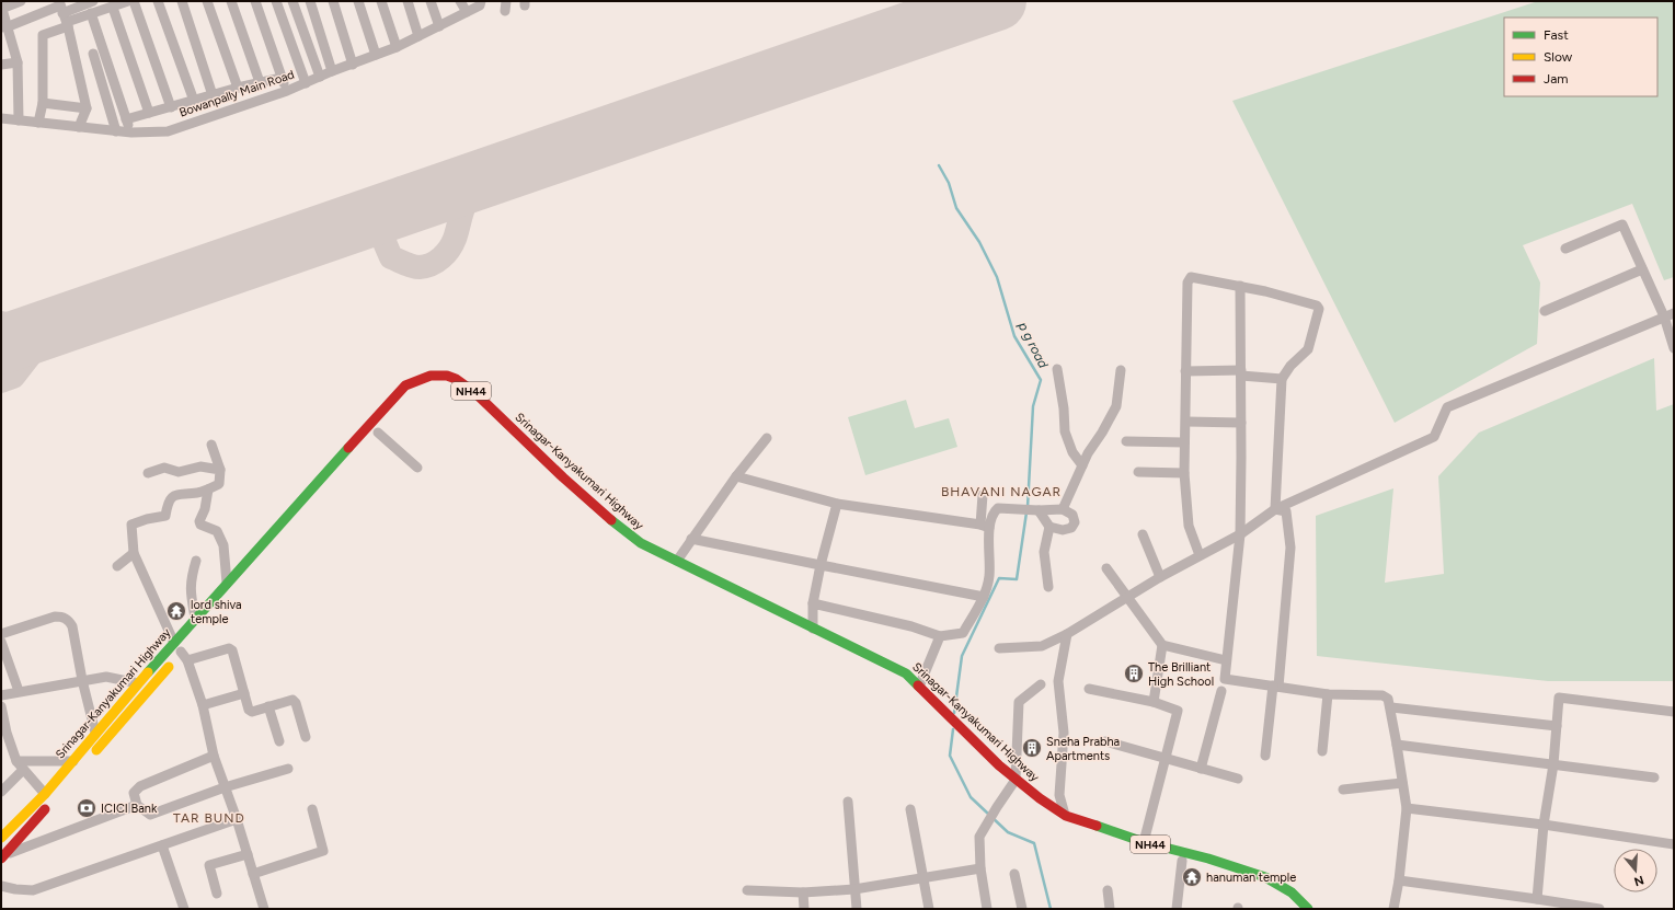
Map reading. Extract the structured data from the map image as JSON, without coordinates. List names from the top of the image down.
{
  "streets": {
    "highway": ["NH44", "Srinagar-Kanyakumari Highway"],
    "street": ["Bowanpally Main Road"]
  },
  "districts": ["BHAVANI NAGAR", "TAR BUND"],
  "water": ["p g road"],
  "places": {
    "temple": ["lord shiva temple", "hanuman temple"],
    "building": ["The Brilliant High School", "Sneha Prabha Apartments"],
    "bank": ["ICICI Bank"]
  },
  "legend": ["Fast", "Slow", "Jam"],
  "north": "bottom"
}
